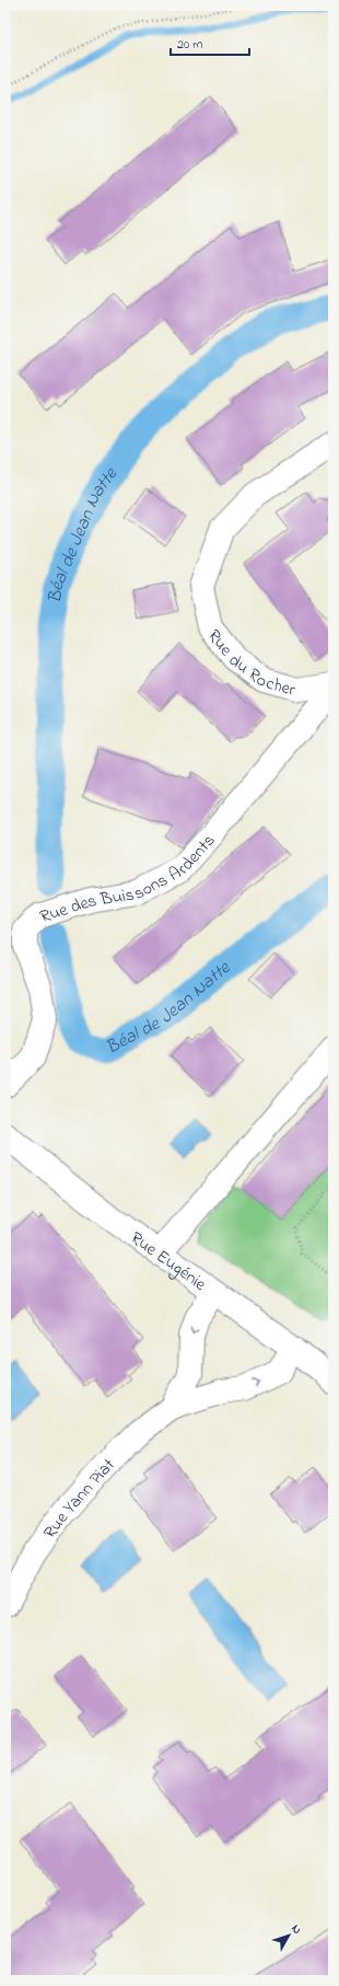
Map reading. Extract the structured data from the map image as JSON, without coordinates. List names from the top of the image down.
{
  "streets": {
    "street": [
      "Rue du Rocher",
      "Rue des Buissons Ardents",
      "Rue Eugénie",
      "Rue Yann Piat"
    ]
  },
  "crossings": [
    ["Rue Eugénie", "Rue Yann Piat"]
  ],
  "water": ["Béal de Jean Natte"],
  "scale_bar": "20 m",
  "north": "top right"
}
